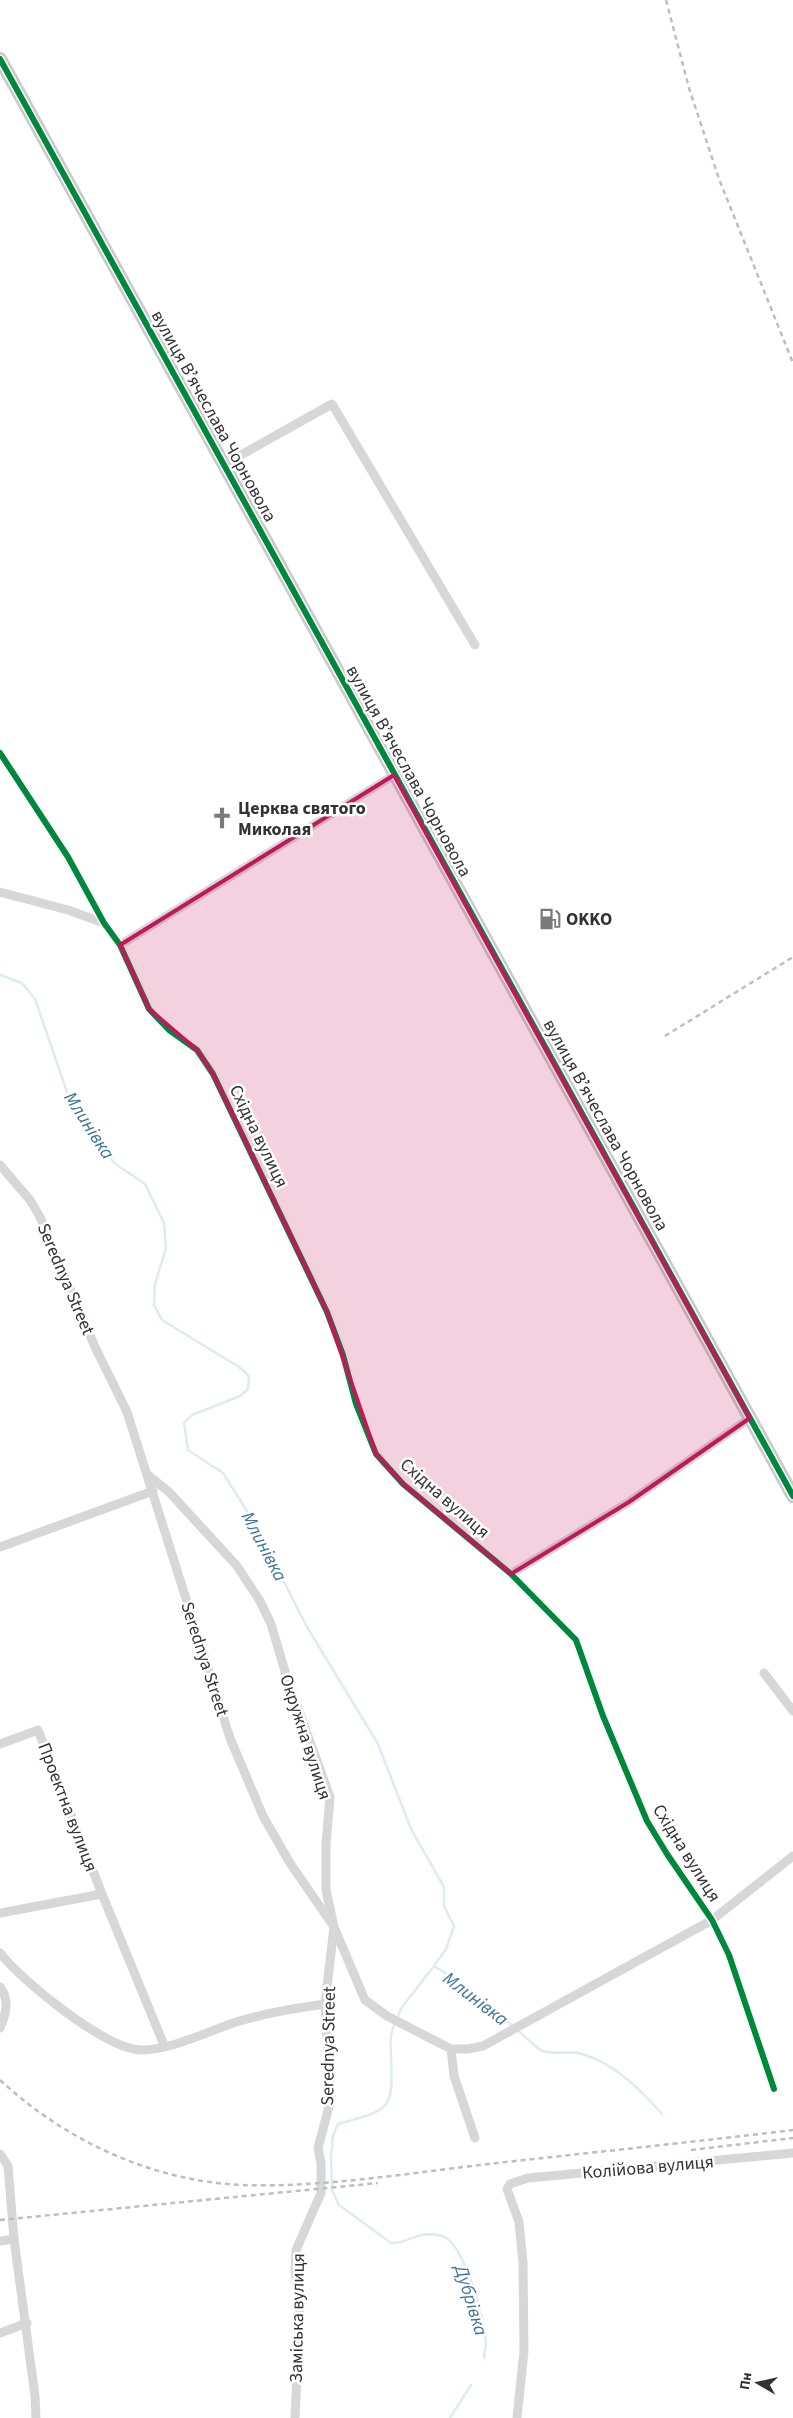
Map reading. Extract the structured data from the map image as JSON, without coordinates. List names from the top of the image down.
{
  "streets": {
    "main road": ["вулиця Вʼячеслава Чорновола"],
    "street": [
      "Східна вулиця",
      "Serednya Street",
      "Окружна вулиця",
      "Проектна вулиця",
      "Колійова вулиця",
      "Заміська вулиця"
    ]
  },
  "crossings": [
    ["Serednya Street", "Окружна вулиця"],
    ["Serednya Street", "Заміська вулиця"]
  ],
  "water": ["Млинівка", "Дубрівка"],
  "places": {
    "church": ["Церква святого Миколая"],
    "fuel station": ["OKKO"]
  },
  "north": "left"
}
